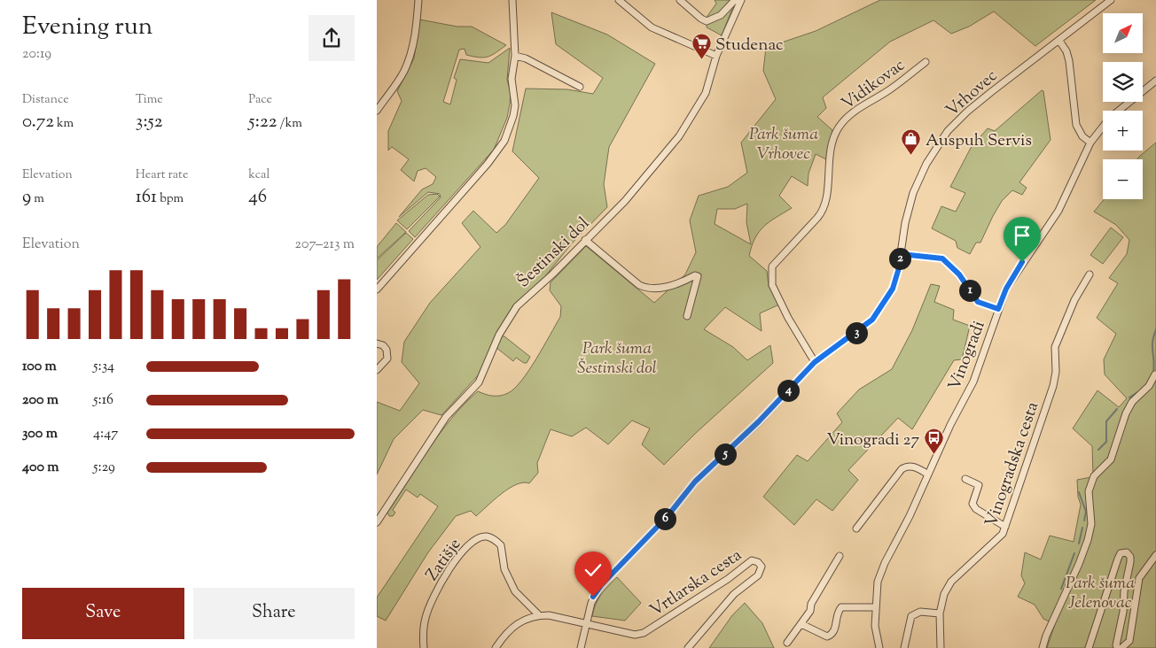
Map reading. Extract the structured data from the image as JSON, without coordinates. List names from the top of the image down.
{
  "streets": {
    "street": [
      "Vidikovac",
      "Vrhovec",
      "Šestinski dol",
      "Vinogradi",
      "Vinogradska cesta",
      "Zatišje",
      "Vrtlarska cesta"
    ]
  },
  "crossings": [
    ["Vidikovac", "Vrhovec"],
    ["Vrhovec", "Vrtlarska cesta"]
  ],
  "parks": ["Park šuma Vrhovec", "Park šuma Šestinski dol", "Park šuma Jelenovac"],
  "places": {
    "supermarket": ["Studenac"],
    "shop": ["Auspuh Servis"],
    "bus stop": ["Vinogradi 27"]
  },
  "north": "top right",
  "page": {
    "heading": ["Evening run", "20:19"],
    "map_buttons": ["+", "−"],
    "stats": [
      ["Distance", "0.72 km"],
      ["Time", "3:52"],
      ["Pace", "5:22 /km"],
      ["Elevation", "9 m"],
      ["Heart rate", "161 bpm"],
      ["kcal", "46"]
    ],
    "chart": ["Elevation", "207–213 m"],
    "pins": [
      "2",
      "1",
      "3",
      "4",
      "5",
      "6"
    ],
    "list": [
      {
        "name": "100 m",
        "note": "5:34"
      },
      {
        "name": "200 m",
        "note": "5:16"
      },
      {
        "name": "300 m",
        "note": "4:47"
      },
      {
        "name": "400 m",
        "note": "5:29"
      }
    ],
    "buttons": ["Save", "Share"]
  }
}
